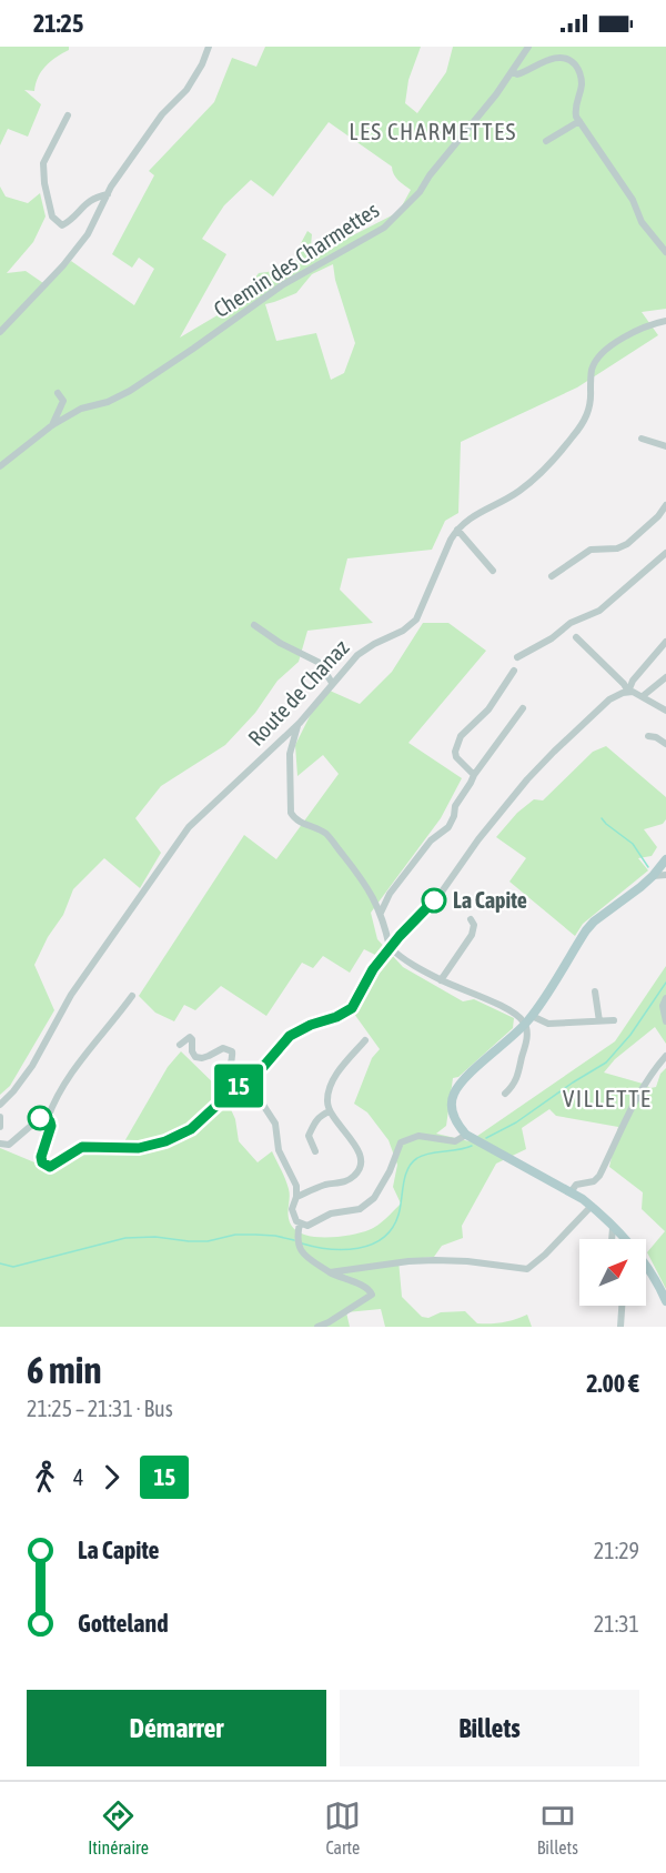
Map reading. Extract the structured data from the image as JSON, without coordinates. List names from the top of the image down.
{
  "streets": {
    "street": ["Chemin des Charmettes", "Route de Chanaz"]
  },
  "districts": ["LES CHARMETTES", "VILLETTE"],
  "places": ["La Capite"],
  "lines": ["bus line 15"],
  "north": "top right",
  "page": {
    "status": "21:25",
    "on_map": "15",
    "heading": ["6 min", "21:25 – 21:31 · Bus", "2.00 €"],
    "legs": ["4", "15"],
    "list": [
      {
        "name": "La Capite",
        "value": "21:29"
      },
      {
        "name": "Gotteland",
        "value": "21:31"
      }
    ],
    "buttons": ["Démarrer", "Billets"],
    "tabs": ["Itinéraire", "Carte", "Billets"]
  }
}
